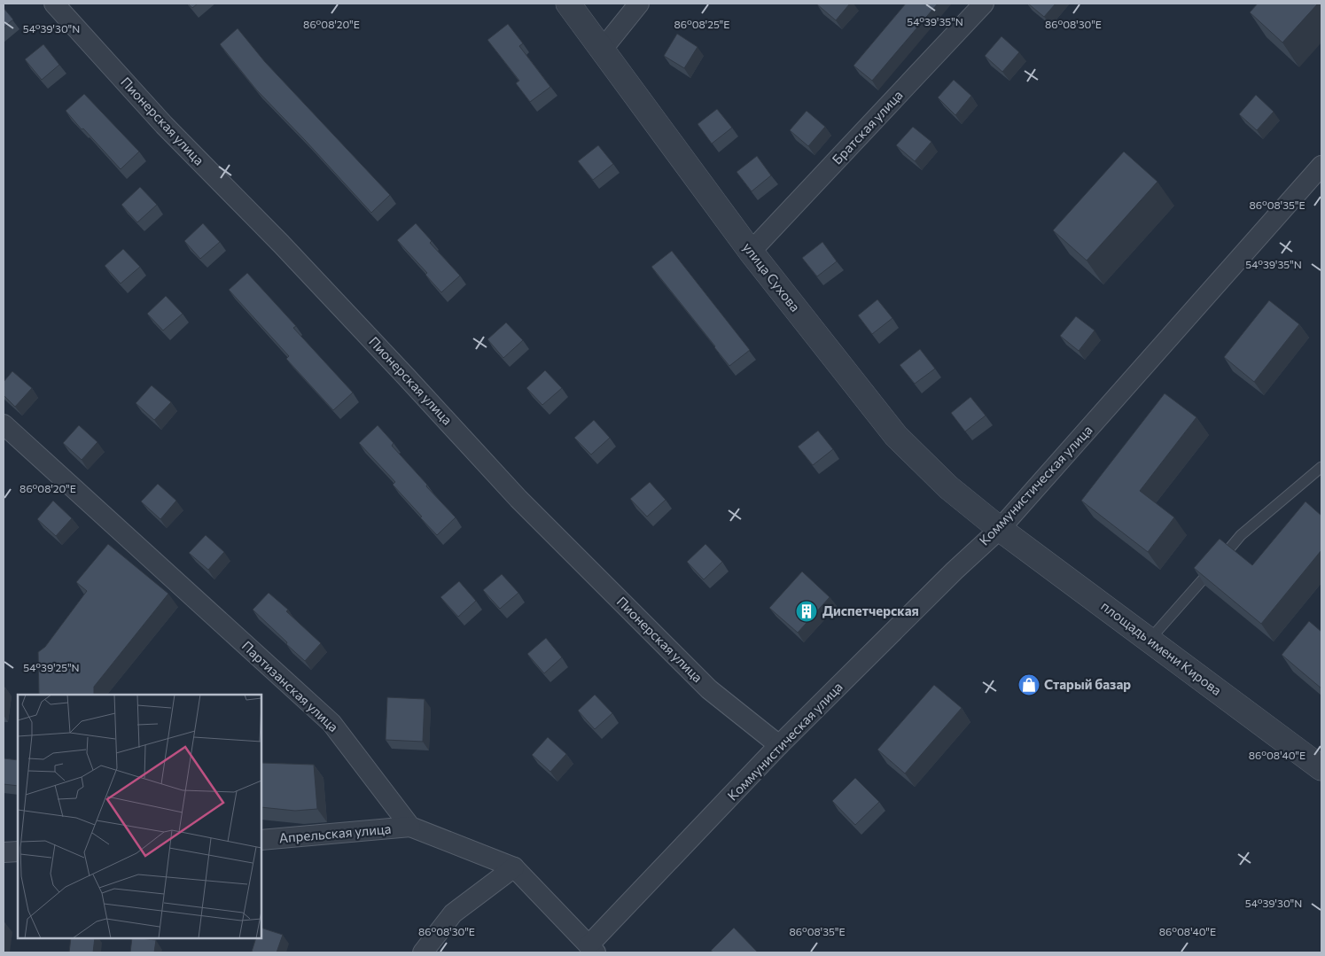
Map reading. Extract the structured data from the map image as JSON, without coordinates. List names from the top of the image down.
{
  "streets": {
    "street": [
      "Пионерская улица",
      "Братская улица",
      "улица Сухова",
      "Коммунистическая улица",
      "площадь имени Кирова",
      "Партизанская улица",
      "Апрельская улица"
    ]
  },
  "crossings": [
    ["Пионерская улица", "Коммунистическая улица"],
    ["Братская улица", "улица Сухова"],
    ["улица Сухова", "Коммунистическая улица"],
    ["улица Сухова", "площадь имени Кирова"],
    ["Коммунистическая улица", "площадь имени Кирова"],
    ["Партизанская улица", "Апрельская улица"]
  ],
  "places": {
    "building": ["Диспетчерская"],
    "shop": ["Старый базар"]
  },
  "coordinates": [
    "54°39'35\"N",
    "86°08'20\"E",
    "86°08'25\"E",
    "86°08'30\"E",
    "54°39'30\"N",
    "86°08'35\"E",
    "54°39'25\"N",
    "86°08'40\"E"
  ]
}
